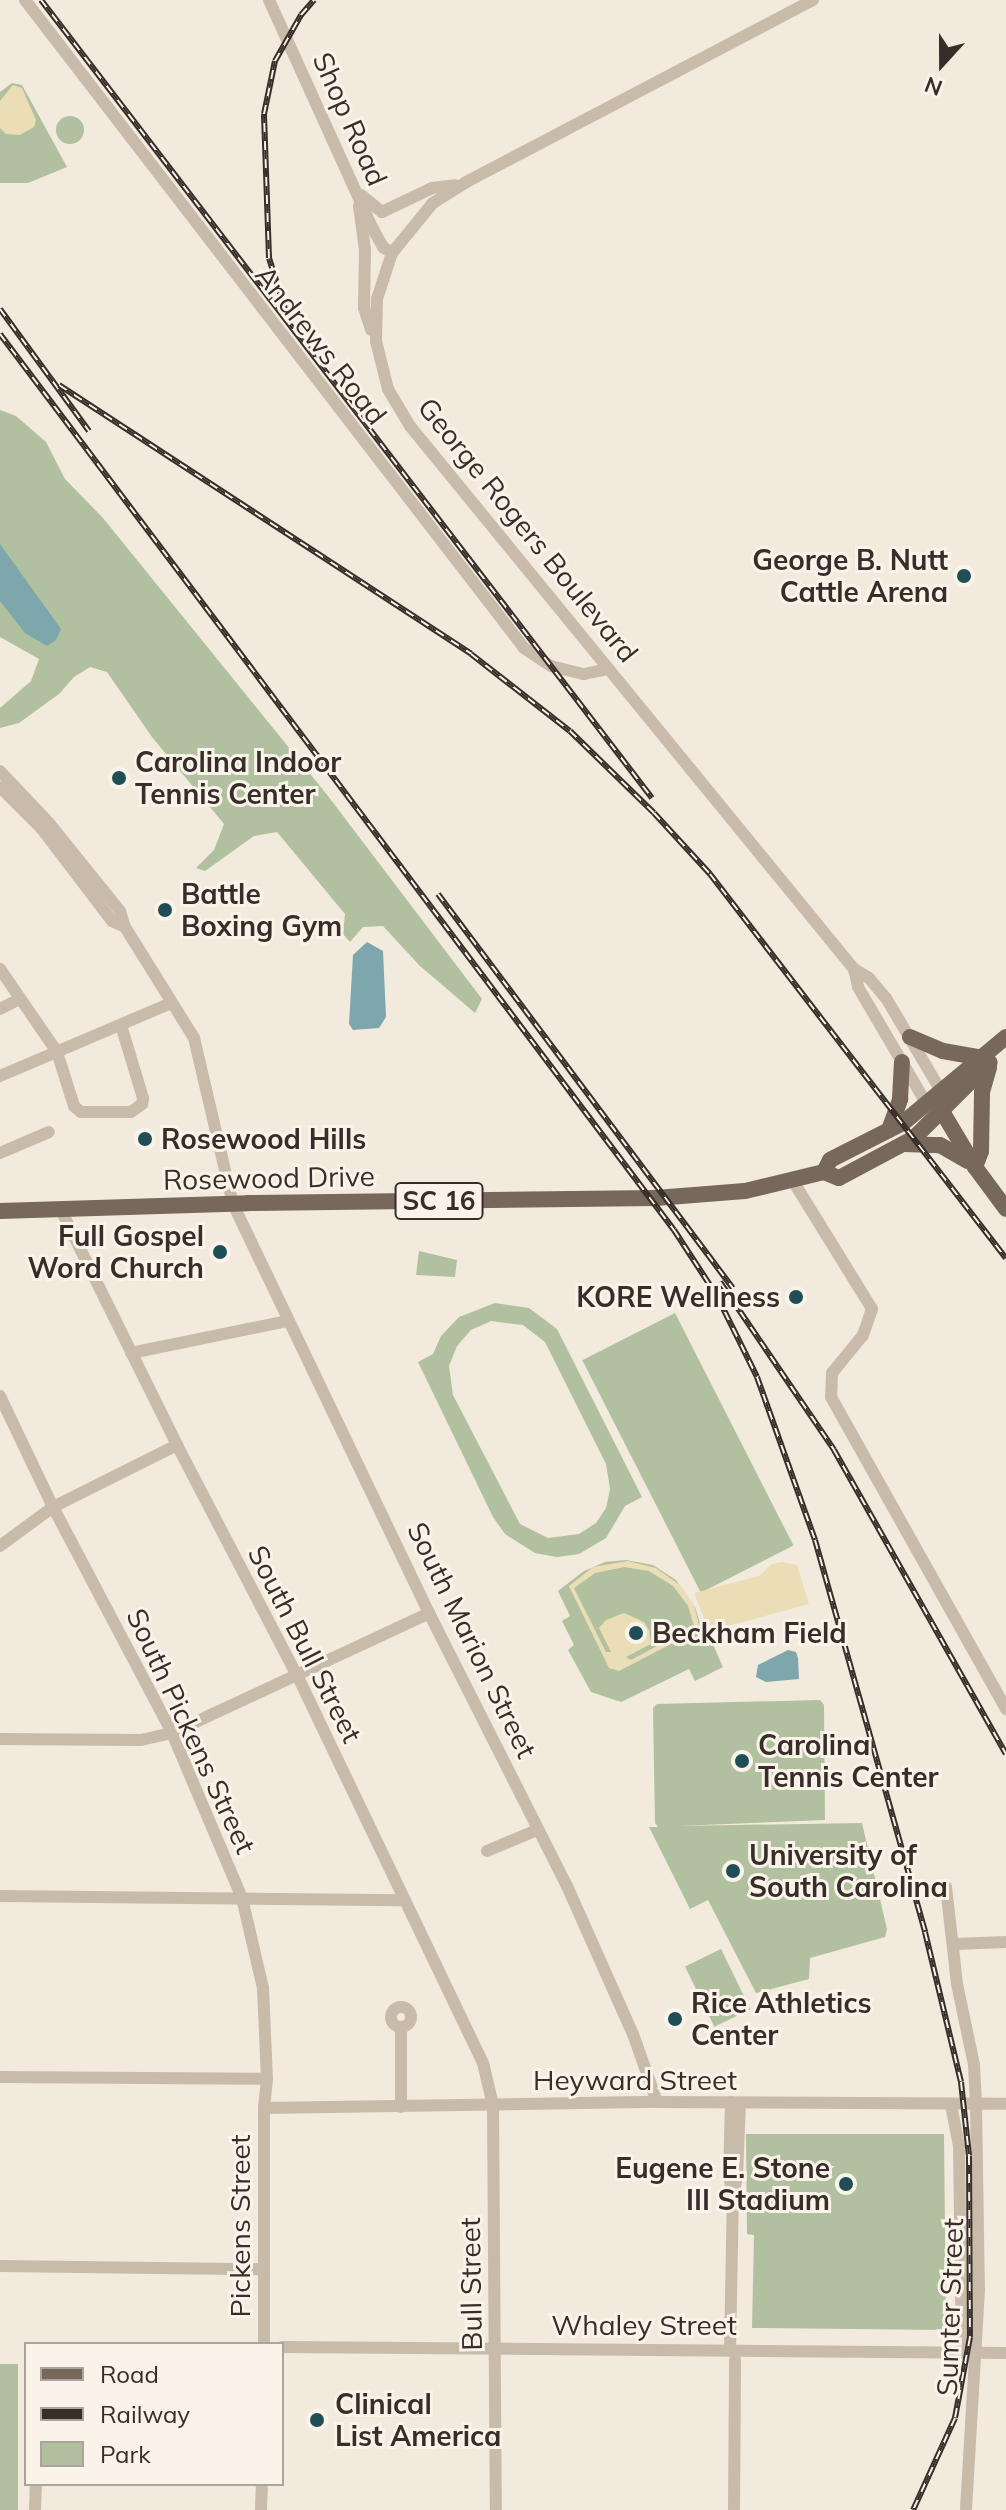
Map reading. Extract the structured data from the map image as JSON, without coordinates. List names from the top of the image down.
{
  "streets": {
    "main road": ["Rosewood Drive", "SC 16"],
    "street": [
      "Shop Road",
      "Andrews Road",
      "George Rogers Boulevard",
      "South Marion Street",
      "South Bull Street",
      "South Pickens Street",
      "Heyward Street",
      "Pickens Street",
      "Bull Street",
      "Sumter Street",
      "Whaley Street"
    ]
  },
  "crossings": [
    ["Shop Road", "George Rogers Boulevard"],
    ["Andrews Road", "George Rogers Boulevard"],
    ["George Rogers Boulevard", "Rosewood Drive"],
    ["Rosewood Drive", "South Marion Street"],
    ["Rosewood Drive", "South Bull Street"],
    ["South Marion Street", "Heyward Street"],
    ["South Bull Street", "Heyward Street"],
    ["South Bull Street", "Bull Street"],
    ["South Pickens Street", "Heyward Street"],
    ["South Pickens Street", "Pickens Street"],
    ["Heyward Street", "Pickens Street"],
    ["Heyward Street", "Bull Street"],
    ["Heyward Street", "Sumter Street"],
    ["Bull Street", "Whaley Street"],
    ["Sumter Street", "Whaley Street"]
  ],
  "places": [
    "George B. Nutt Cattle Arena",
    "Carolina Indoor Tennis Center",
    "Battle Boxing Gym",
    "Rosewood Hills",
    "Full Gospel Word Church",
    "KORE Wellness",
    "Beckham Field",
    "Carolina Tennis Center",
    "University of South Carolina",
    "Rice Athletics Center",
    "Eugene E. Stone III Stadium",
    "Clinical List America"
  ],
  "legend": ["Road", "Railway", "Park"],
  "north": "bottom"
}
